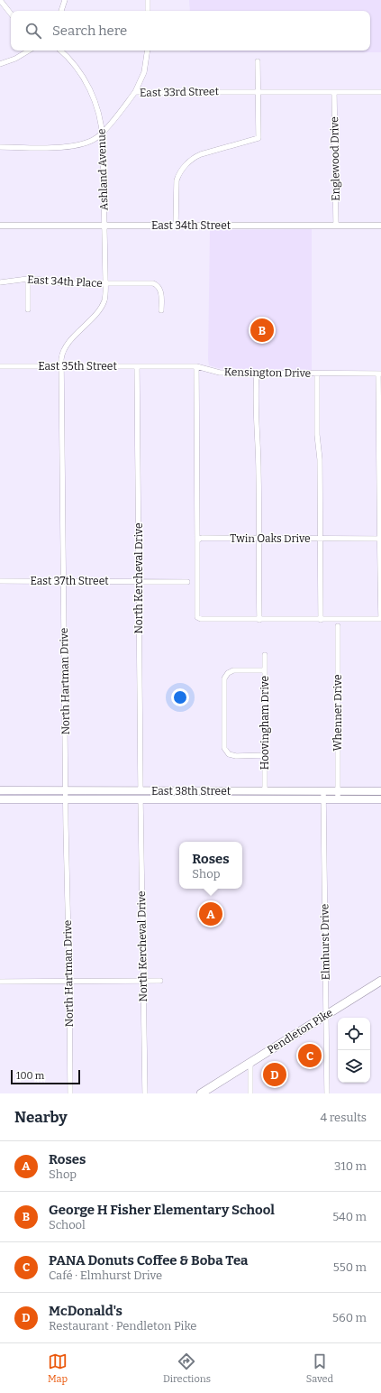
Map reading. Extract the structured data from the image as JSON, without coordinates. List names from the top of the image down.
{
  "streets": {
    "main road": ["East 38th Street", "Pendleton Pike"],
    "street": [
      "East 33rd Street",
      "Englewood Drive",
      "Ashland Avenue",
      "East 34th Street",
      "East 34th Place",
      "East 35th Street",
      "Kensington Drive",
      "Twin Oaks Drive",
      "North Kercheval Drive",
      "East 37th Street",
      "North Hartman Drive",
      "Whenner Drive",
      "Hoovingham Drive",
      "Elmhurst Drive"
    ]
  },
  "crossings": [
    ["East 33rd Street", "Englewood Drive"],
    ["East 33rd Street", "Ashland Avenue"],
    ["Englewood Drive", "East 34th Street"],
    ["Ashland Avenue", "East 34th Street"],
    ["Ashland Avenue", "East 34th Place"],
    ["Ashland Avenue", "North Hartman Drive"],
    ["East 34th Place", "North Hartman Drive"],
    ["East 35th Street", "Kensington Drive"],
    ["East 35th Street", "North Kercheval Drive"],
    ["East 35th Street", "North Hartman Drive"],
    ["North Kercheval Drive", "East 37th Street"],
    ["North Kercheval Drive", "East 38th Street"],
    ["East 37th Street", "North Hartman Drive"],
    ["North Hartman Drive", "East 38th Street"],
    ["Whenner Drive", "East 38th Street"],
    ["Hoovingham Drive", "East 38th Street"],
    ["East 38th Street", "Elmhurst Drive"],
    ["Elmhurst Drive", "Pendleton Pike"]
  ],
  "scale_bar": "100 m",
  "page": {
    "search": "Search here",
    "pins": [
      "B",
      "A",
      "C",
      "D"
    ],
    "popup": ["Roses", "Shop"],
    "scale": "100 m",
    "heading": ["Nearby", "4 results"],
    "list": [
      {
        "mark": "A",
        "name": "Roses",
        "note": "Shop",
        "value": "310 m"
      },
      {
        "mark": "B",
        "name": "George H Fisher Elementary School",
        "note": "School",
        "value": "540 m"
      },
      {
        "mark": "C",
        "name": "PANA Donuts Coffee & Boba Tea",
        "note": "Café · Elmhurst Drive",
        "value": "550 m"
      },
      {
        "mark": "D",
        "name": "McDonald's",
        "note": "Restaurant · Pendleton Pike",
        "value": "560 m"
      }
    ],
    "nav": ["Map", "Directions", "Saved"]
  }
}
